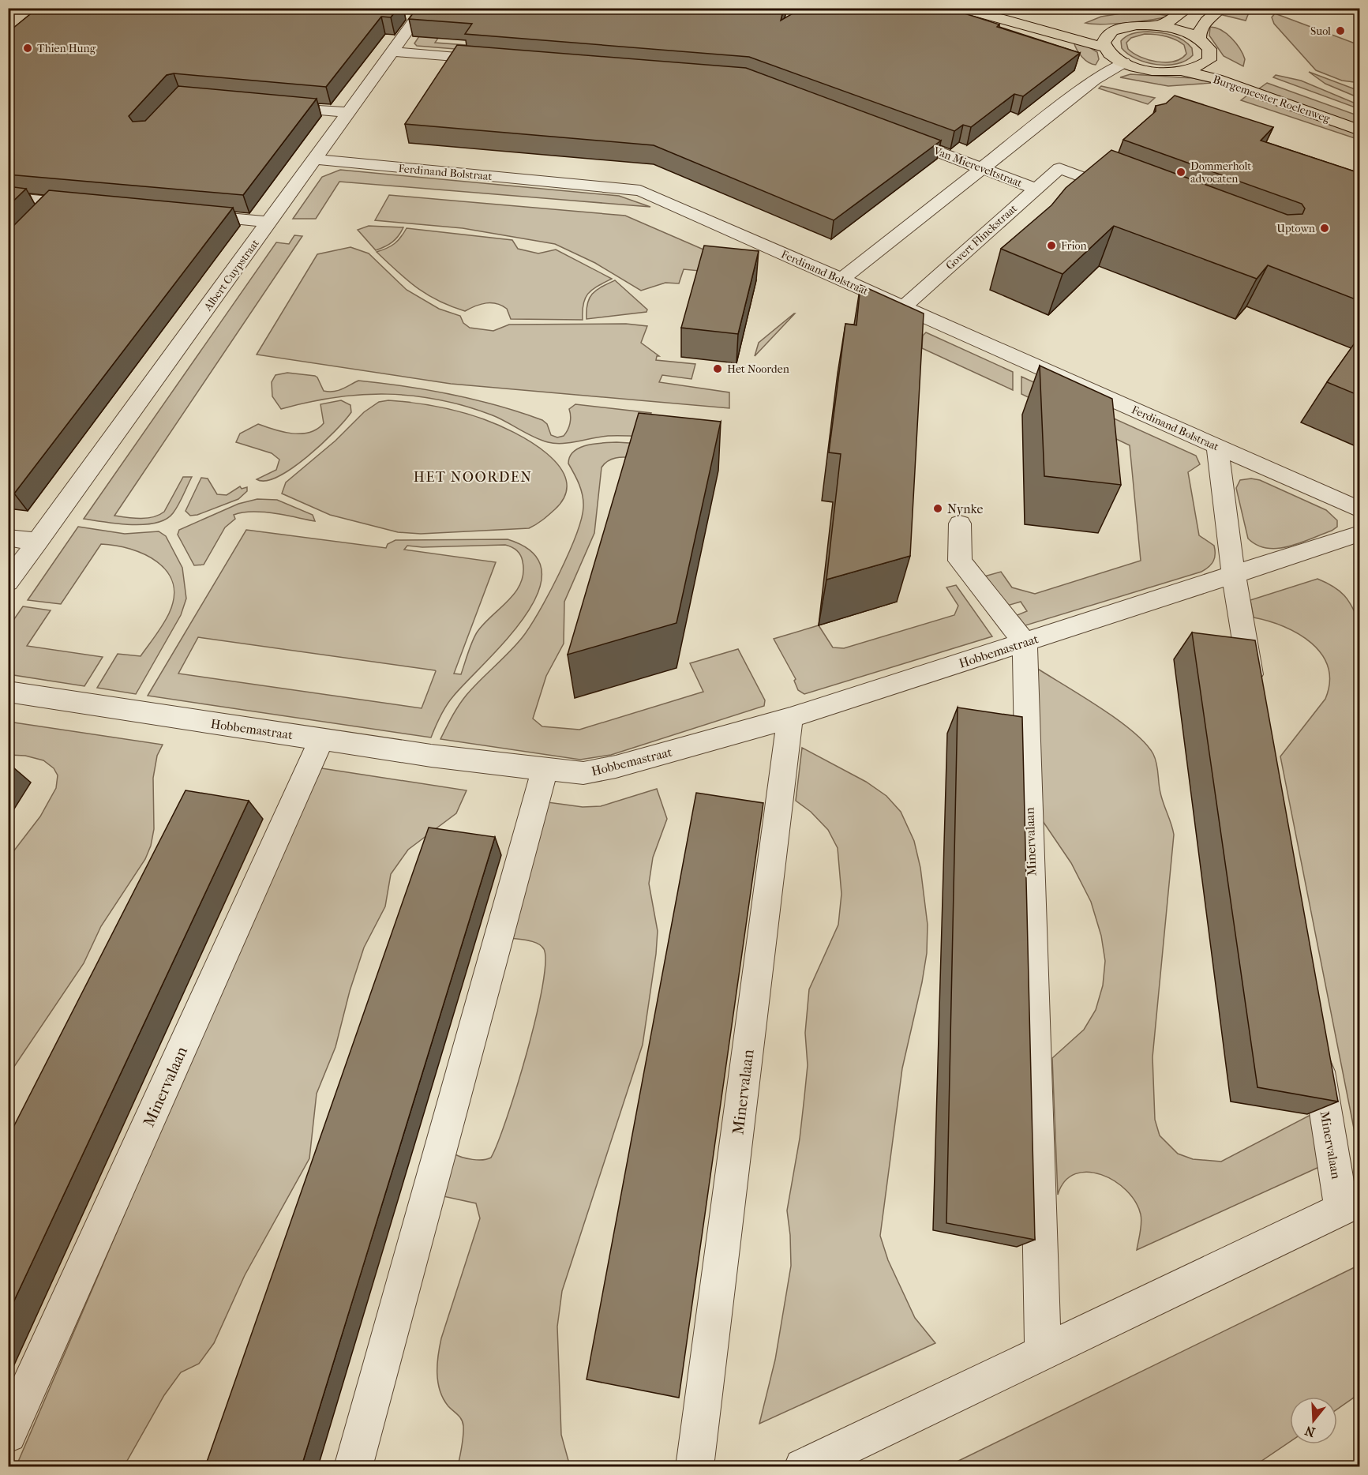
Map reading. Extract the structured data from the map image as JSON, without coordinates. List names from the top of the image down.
{
  "streets": {
    "main road": ["Burgemeester Roelenweg"],
    "street": [
      "Van Miereveltstraat",
      "Ferdinand Bolstraat",
      "Govert Flinckstraat",
      "Albert Cuypstraat",
      "Hobbemastraat",
      "Minervalaan"
    ]
  },
  "crossings": [
    ["Van Miereveltstraat", "Govert Flinckstraat"],
    ["Ferdinand Bolstraat", "Govert Flinckstraat"],
    ["Ferdinand Bolstraat", "Albert Cuypstraat"],
    ["Hobbemastraat", "Minervalaan"]
  ],
  "districts": ["HET NOORDEN"],
  "places": [
    "Suol",
    "Thien Hung",
    "Dommerholt advocaten",
    "Uptown",
    "Frion",
    "Het Noorden",
    "Nynke"
  ],
  "north": "bottom"
}
